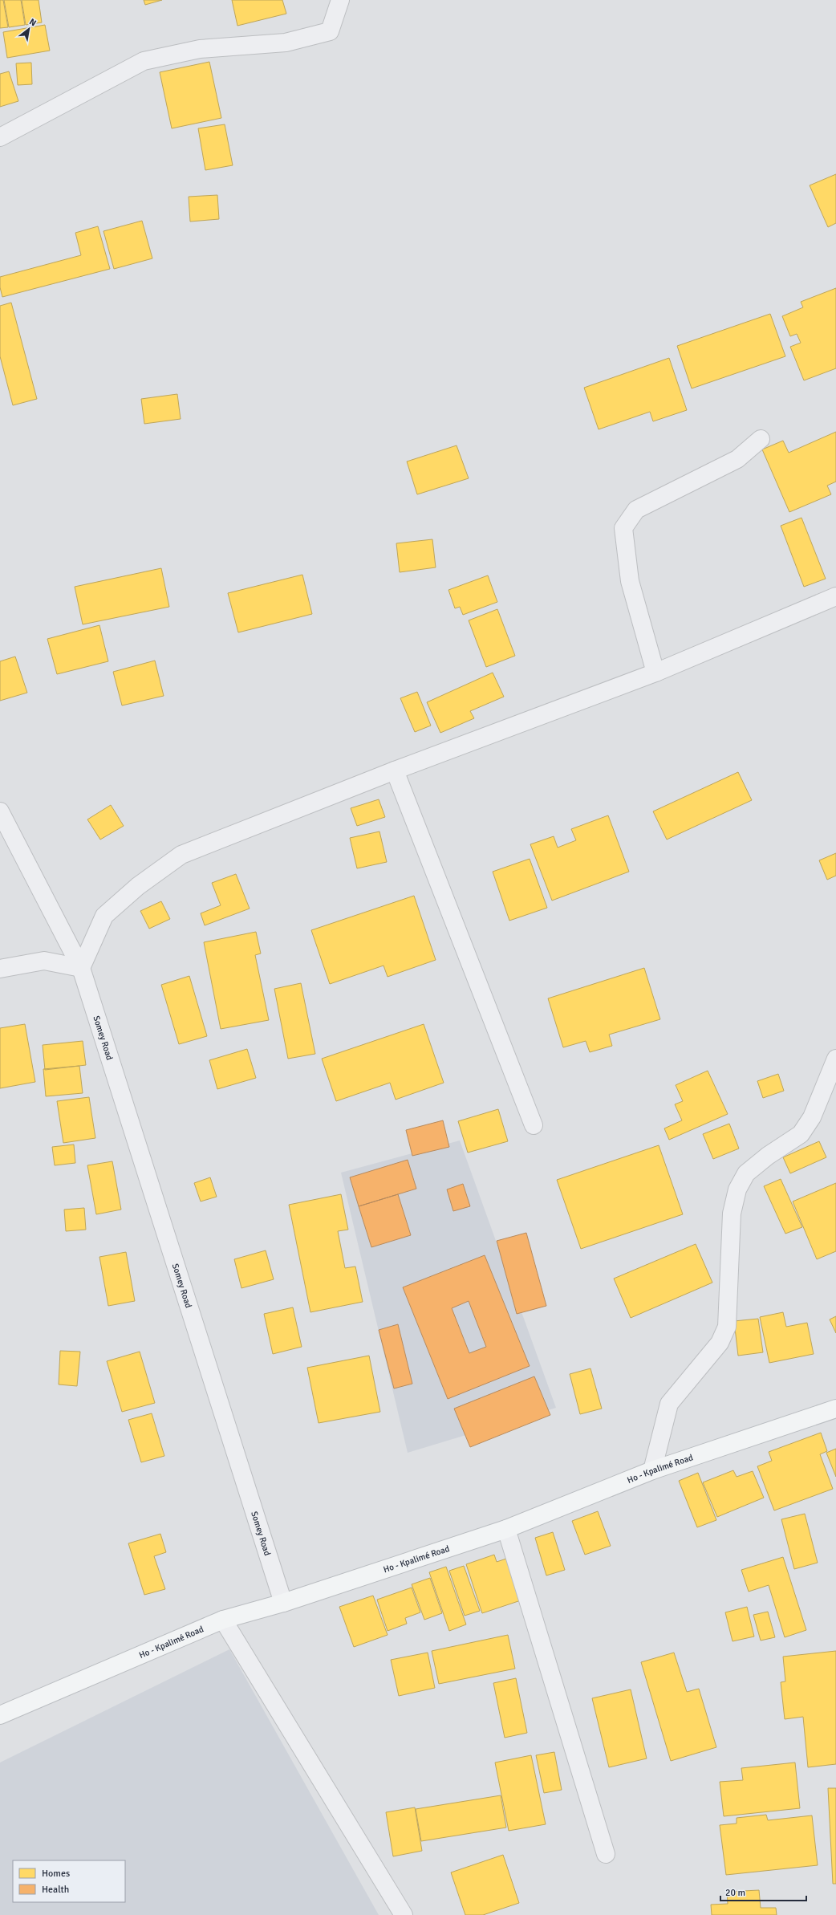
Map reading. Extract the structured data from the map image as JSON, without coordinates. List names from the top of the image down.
{
  "streets": {
    "main road": ["Ho - Kpalimé Road"],
    "street": ["Somey Road"]
  },
  "crossings": [
    ["Somey Road", "Ho - Kpalimé Road"]
  ],
  "legend": ["Homes", "Health"],
  "scale_bar": "20 m",
  "north": "top right"
}
